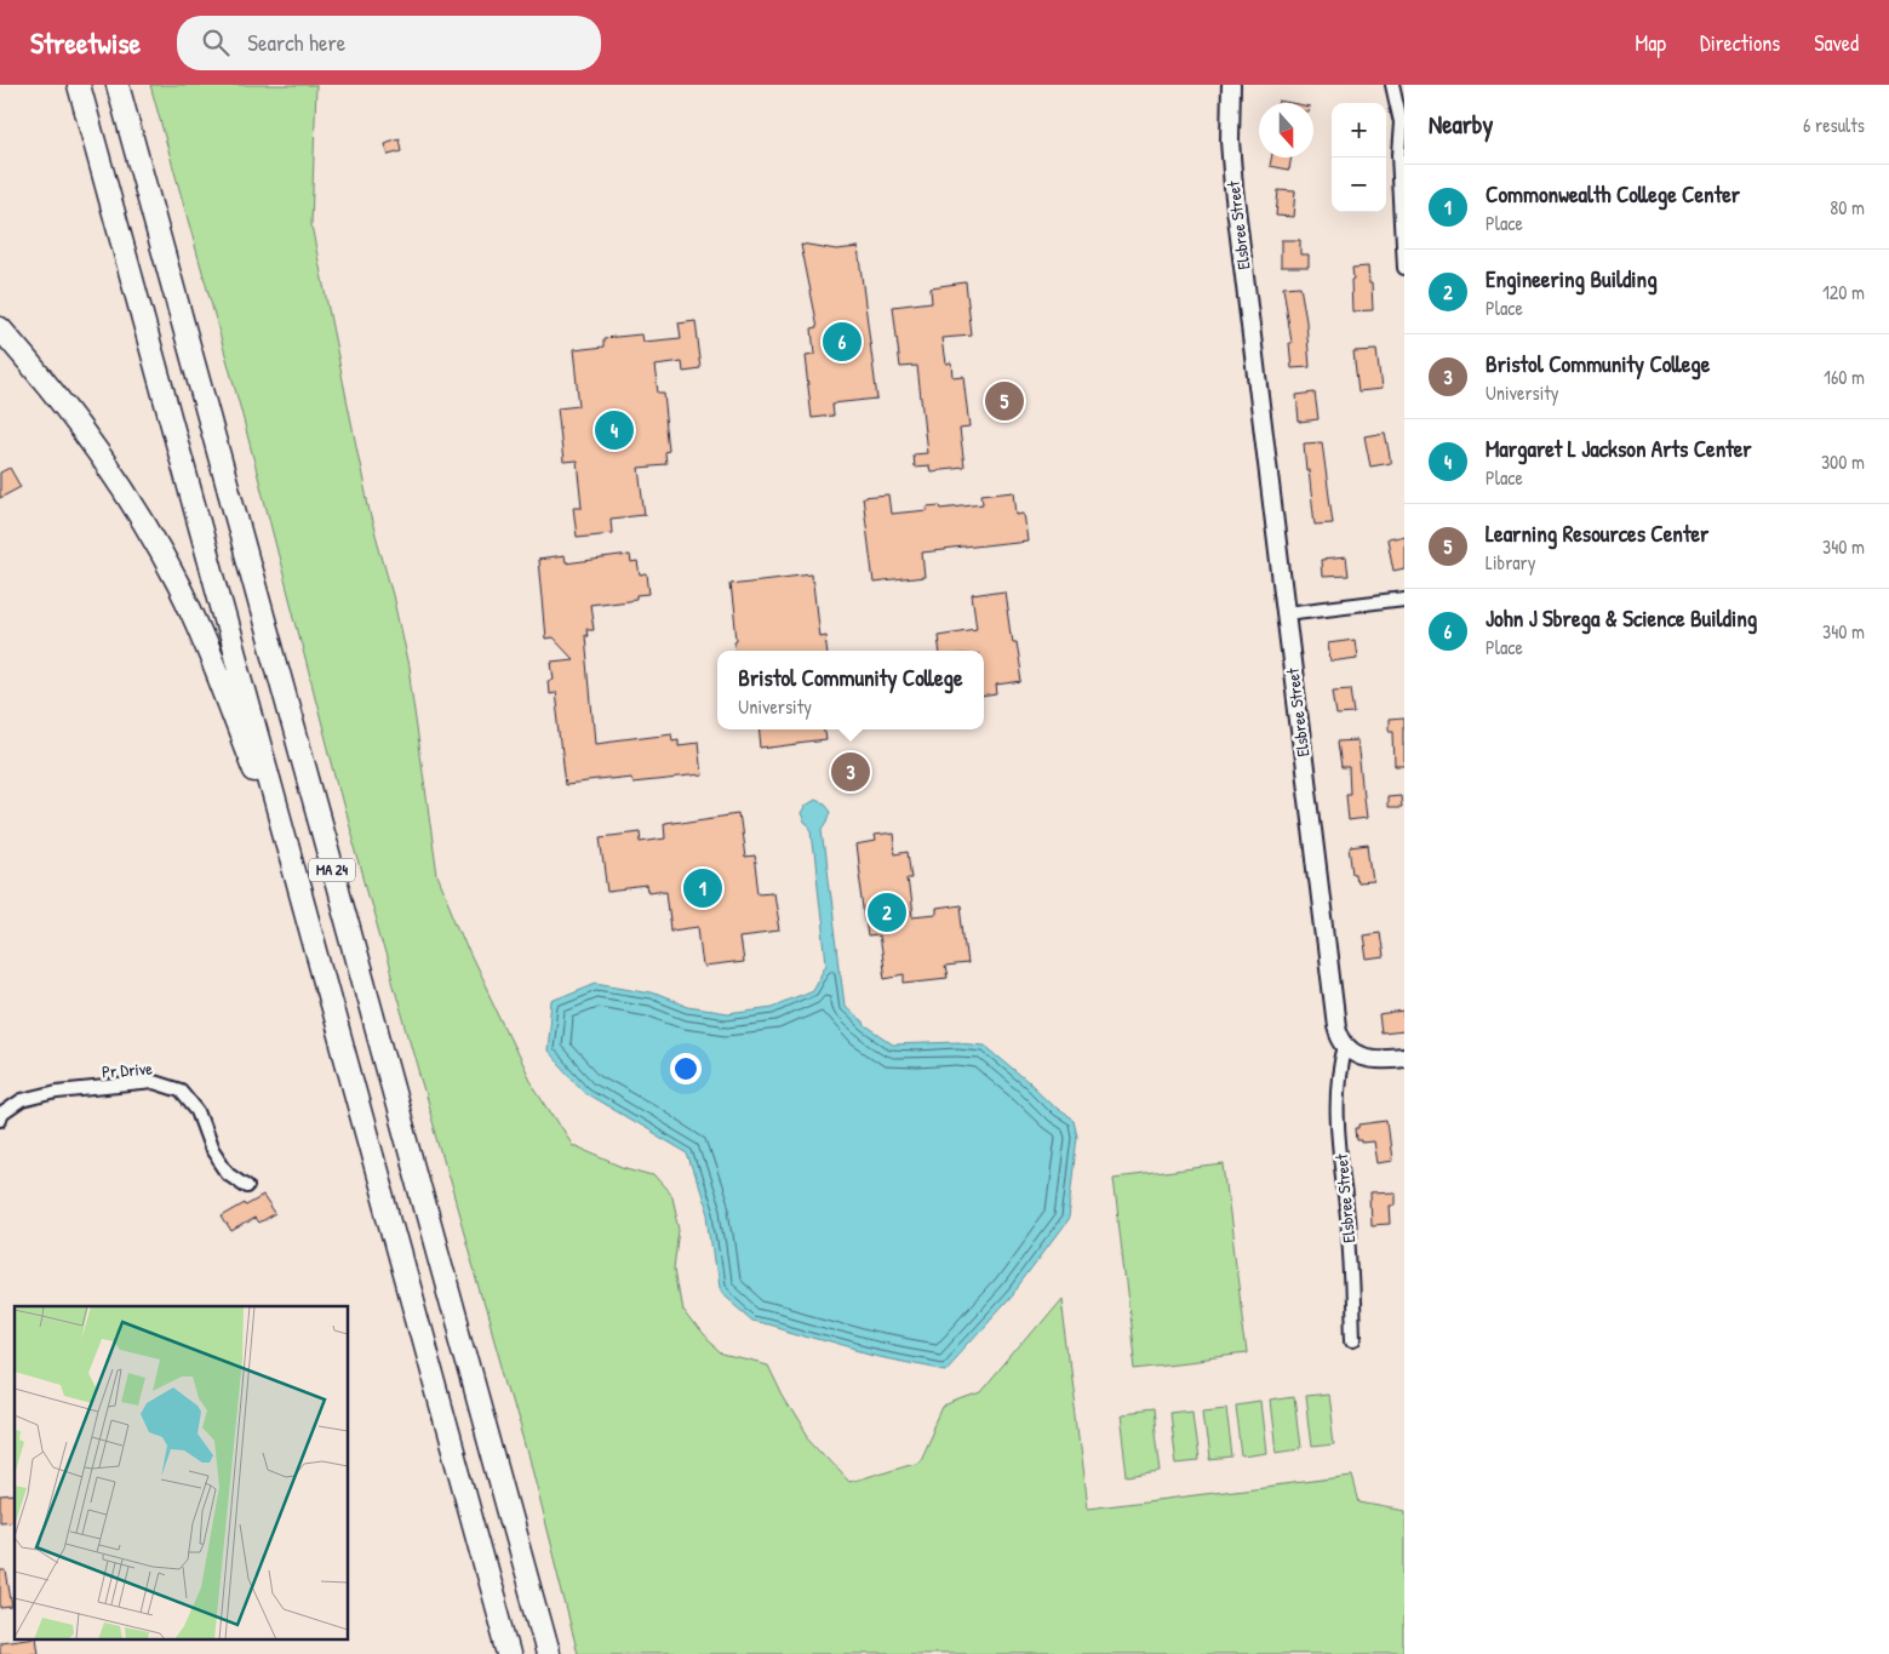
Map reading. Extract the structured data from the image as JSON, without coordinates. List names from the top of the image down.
{
  "streets": {
    "highway": ["MA 24"],
    "street": ["Elsbree Street", "Pr Drive"]
  },
  "north": "bottom",
  "page": {
    "header": "Streetwise",
    "search": "Search here",
    "nav": ["Map", "Directions", "Saved"],
    "heading": ["Nearby", "6 results"],
    "map_buttons": ["+", "−"],
    "list": [
      {
        "mark": "1",
        "name": "Commonwealth College Center",
        "note": "Place",
        "value": "80 m"
      },
      {
        "mark": "2",
        "name": "Engineering Building",
        "note": "Place",
        "value": "120 m"
      },
      {
        "mark": "3",
        "name": "Bristol Community College",
        "note": "University",
        "value": "160 m"
      },
      {
        "mark": "4",
        "name": "Margaret L Jackson Arts Center",
        "note": "Place",
        "value": "300 m"
      },
      {
        "mark": "5",
        "name": "Learning Resources Center",
        "note": "Library",
        "value": "340 m"
      },
      {
        "mark": "6",
        "name": "John J Sbrega & Science Building",
        "note": "Place",
        "value": "340 m"
      }
    ],
    "pins": [
      "6",
      "5",
      "4",
      "3",
      "1",
      "2"
    ],
    "popup": ["Bristol Community College", "University"]
  }
}
